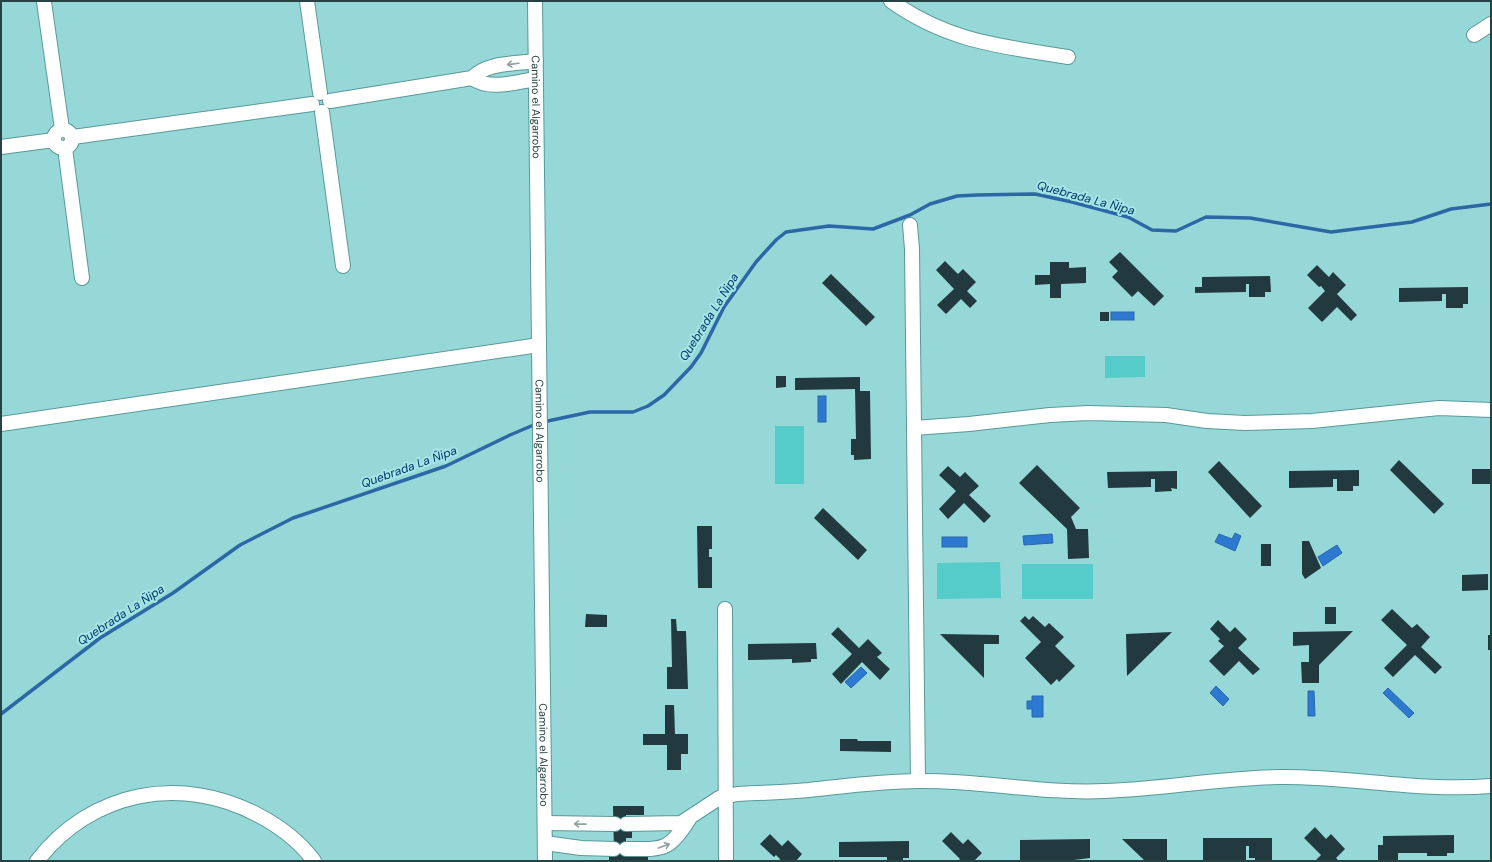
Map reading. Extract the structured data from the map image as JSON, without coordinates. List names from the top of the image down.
{
  "streets": {
    "street": ["Camino el Algarrobo"]
  },
  "water": ["Quebrada La Ñipa"]
}
